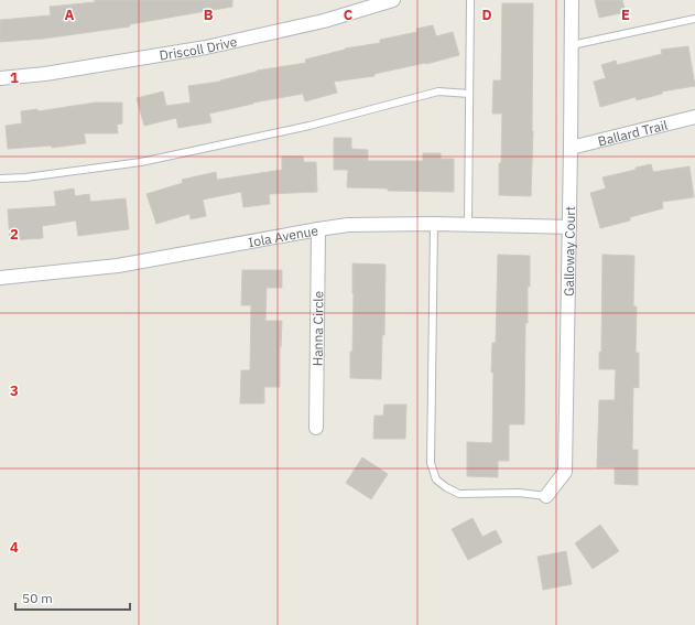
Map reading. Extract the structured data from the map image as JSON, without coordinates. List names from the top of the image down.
{
  "streets": {
    "street": [
      "Driscoll Drive",
      "Ballard Trail",
      "Iola Avenue",
      "Galloway Court",
      "Hanna Circle"
    ]
  },
  "crossings": [
    ["Ballard Trail", "Galloway Court"],
    ["Iola Avenue", "Galloway Court"],
    ["Iola Avenue", "Hanna Circle"]
  ],
  "scale_bar": "50 m",
  "grid": {
    "columns": [
      "A",
      "B",
      "C",
      "D",
      "E"
    ],
    "rows": [
      "1",
      "2",
      "3",
      "4"
    ]
  }
}
